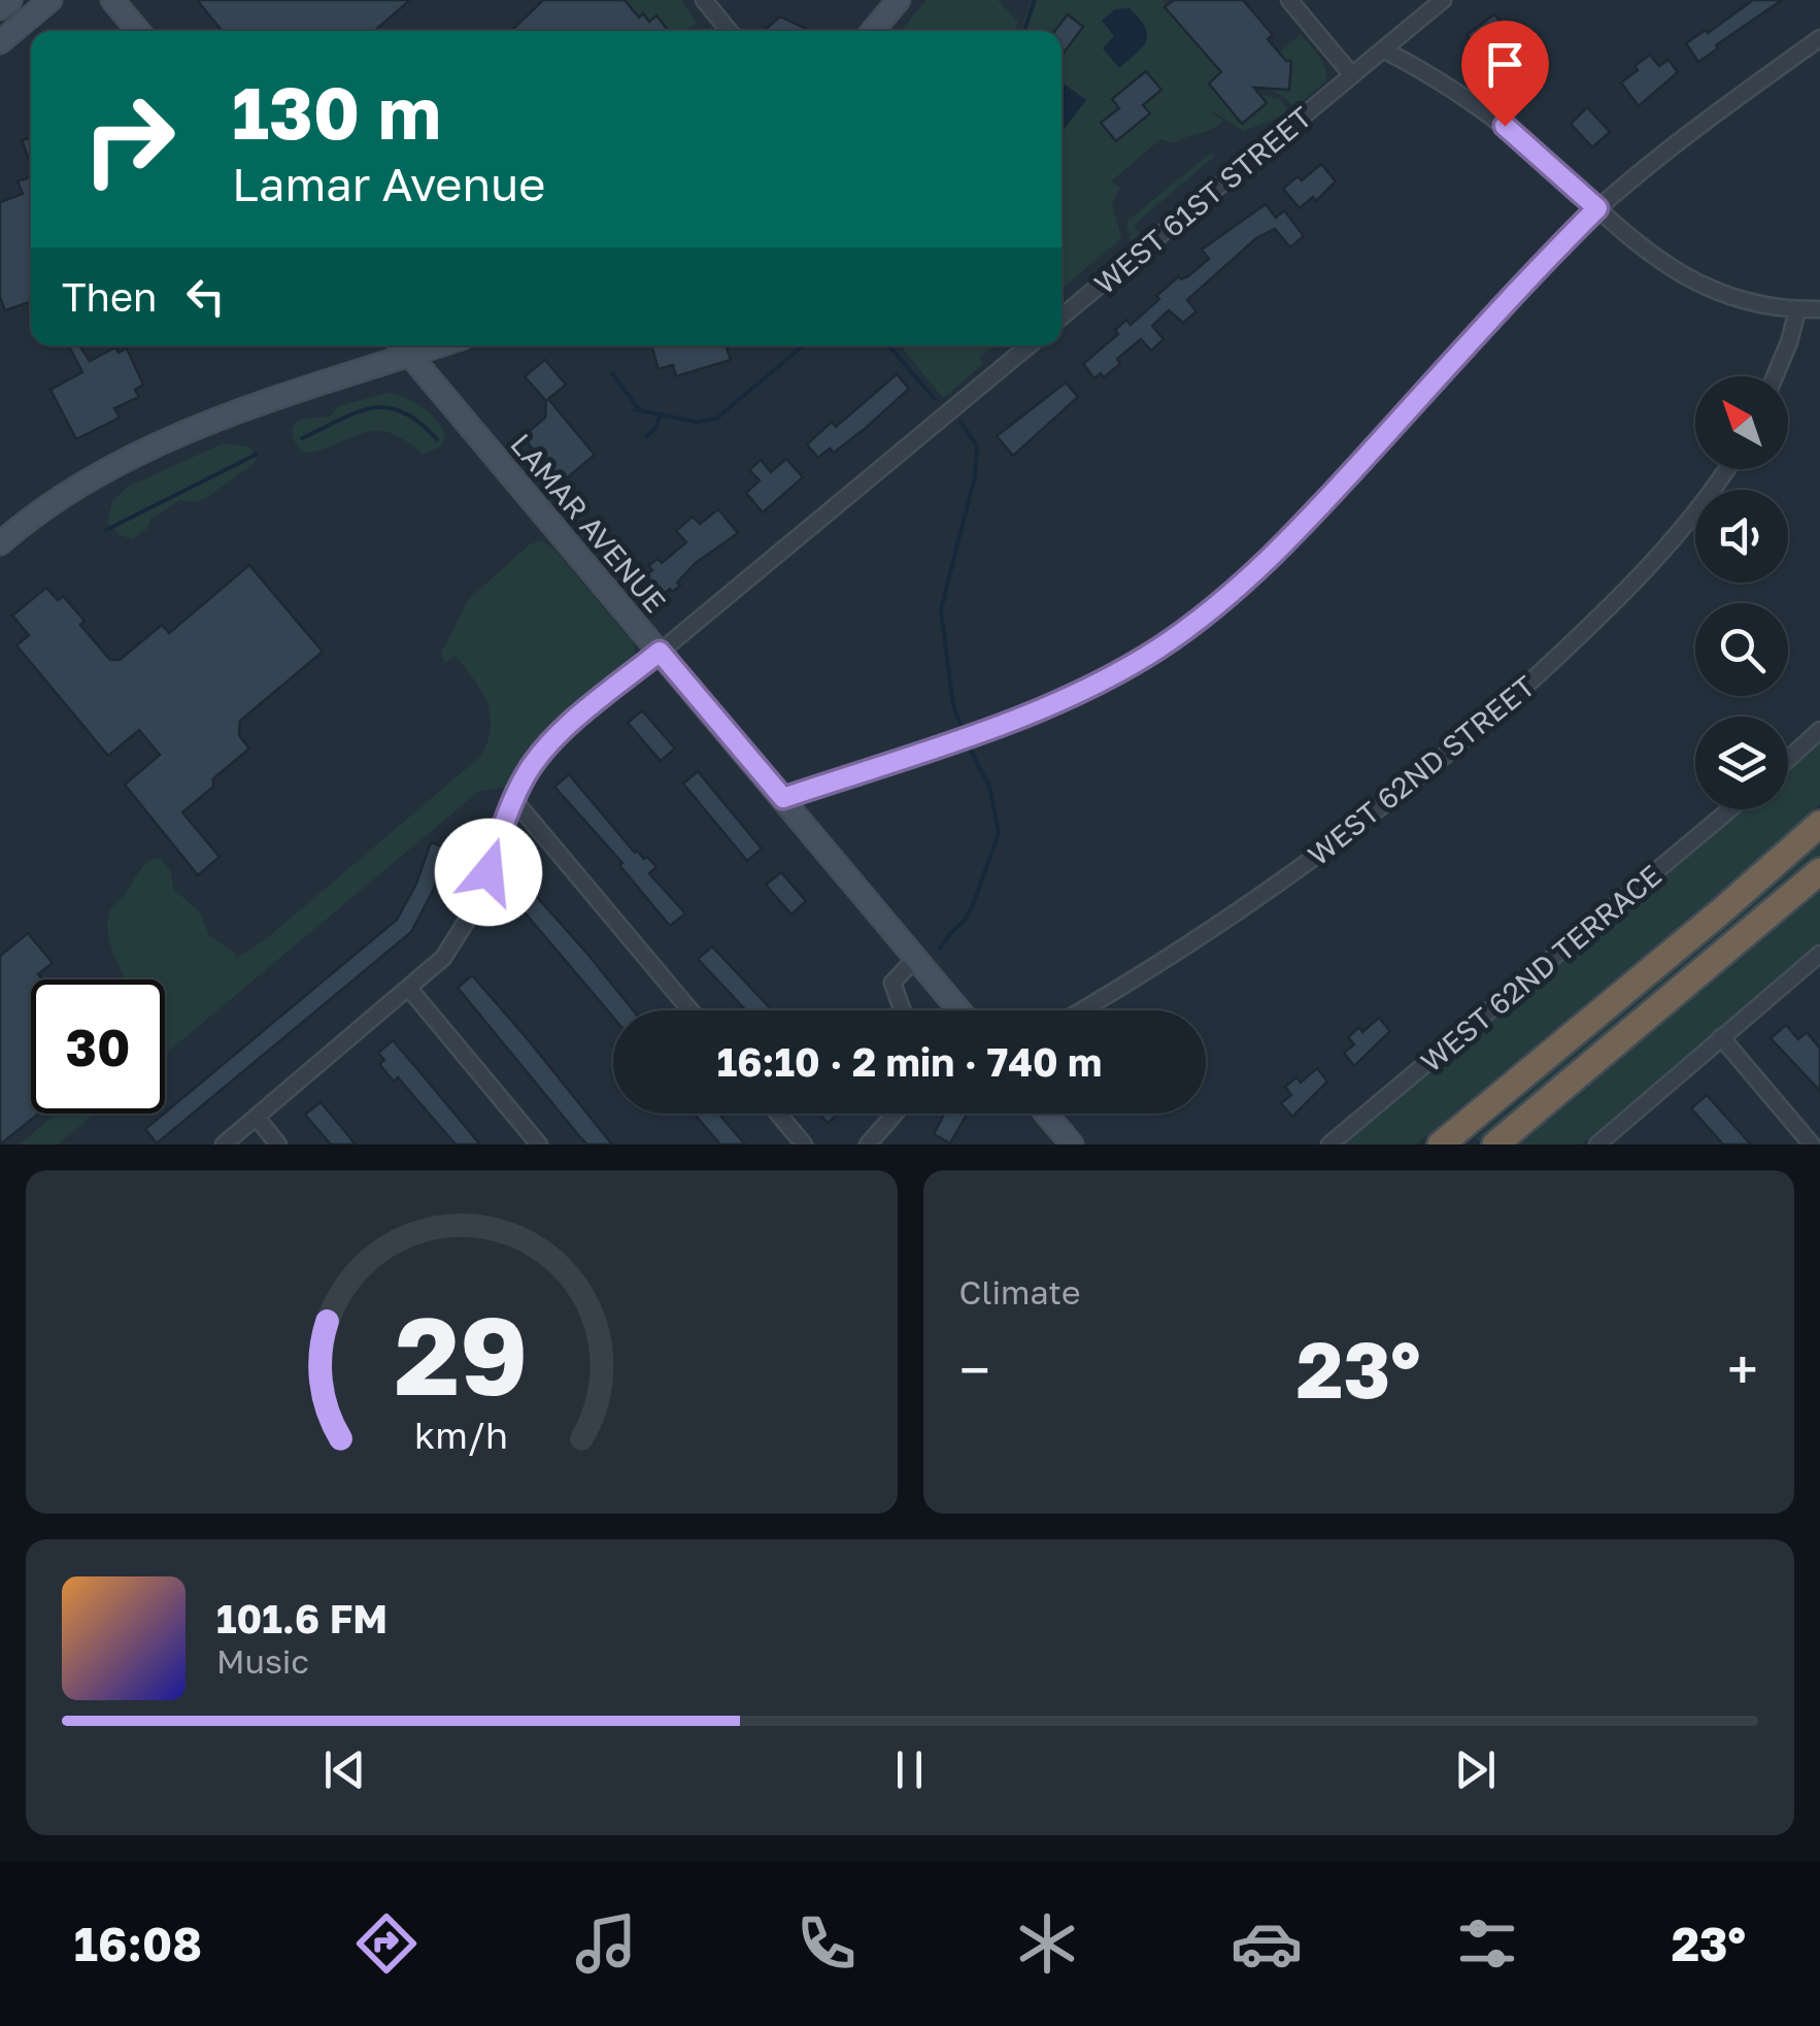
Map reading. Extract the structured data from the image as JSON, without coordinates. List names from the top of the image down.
{
  "streets": {
    "street": [
      "WEST 61ST STREET",
      "LAMAR AVENUE",
      "WEST 62ND STREET",
      "WEST 62ND TERRACE"
    ]
  },
  "north": "top left",
  "page": {
    "turn": ["130 m", "Lamar Avenue"],
    "then": "Then",
    "limit": "30",
    "trip": "16:10 · 2 min · 740 m",
    "tile": "Climate",
    "heat": ["−", "23°", "+"],
    "song": ["101.6 FM", "Music"],
    "tabs": ["16:08", "23°"],
    "gauge": ["29", "km/h"]
  }
}
